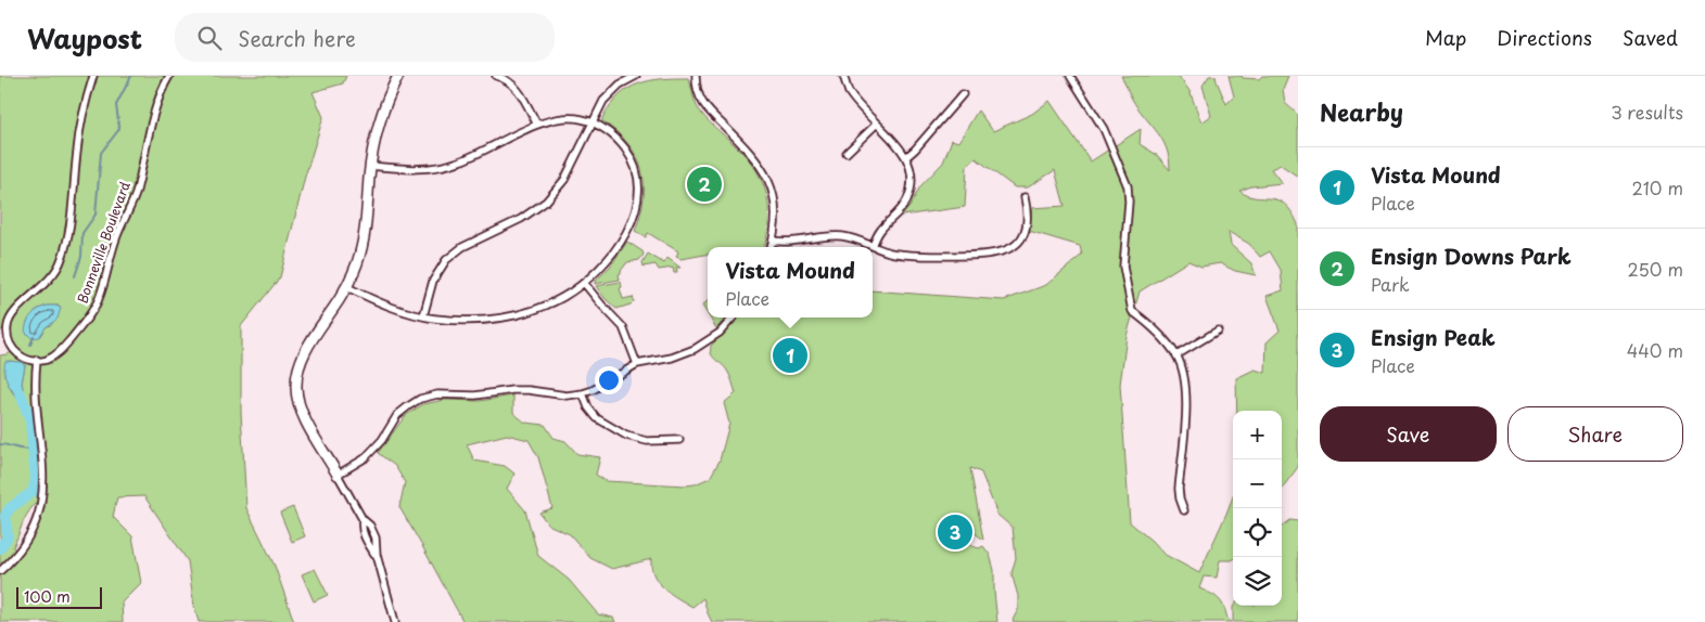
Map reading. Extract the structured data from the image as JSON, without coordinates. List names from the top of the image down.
{
  "streets": {
    "street": ["Bonneville Boulevard"]
  },
  "scale_bar": "100 m",
  "page": {
    "header": "Waypost",
    "search": "Search here",
    "nav": ["Map", "Directions", "Saved"],
    "heading": ["Nearby", "3 results"],
    "list": [
      {
        "mark": "1",
        "name": "Vista Mound",
        "note": "Place",
        "value": "210 m"
      },
      {
        "mark": "2",
        "name": "Ensign Downs Park",
        "note": "Park",
        "value": "250 m"
      },
      {
        "mark": "3",
        "name": "Ensign Peak",
        "note": "Place",
        "value": "440 m"
      }
    ],
    "pins": ["2", "1", "3"],
    "popup": ["Vista Mound", "Place"],
    "buttons": ["Save", "Share"],
    "map_buttons": ["+", "−"],
    "scale": "100 m"
  }
}
